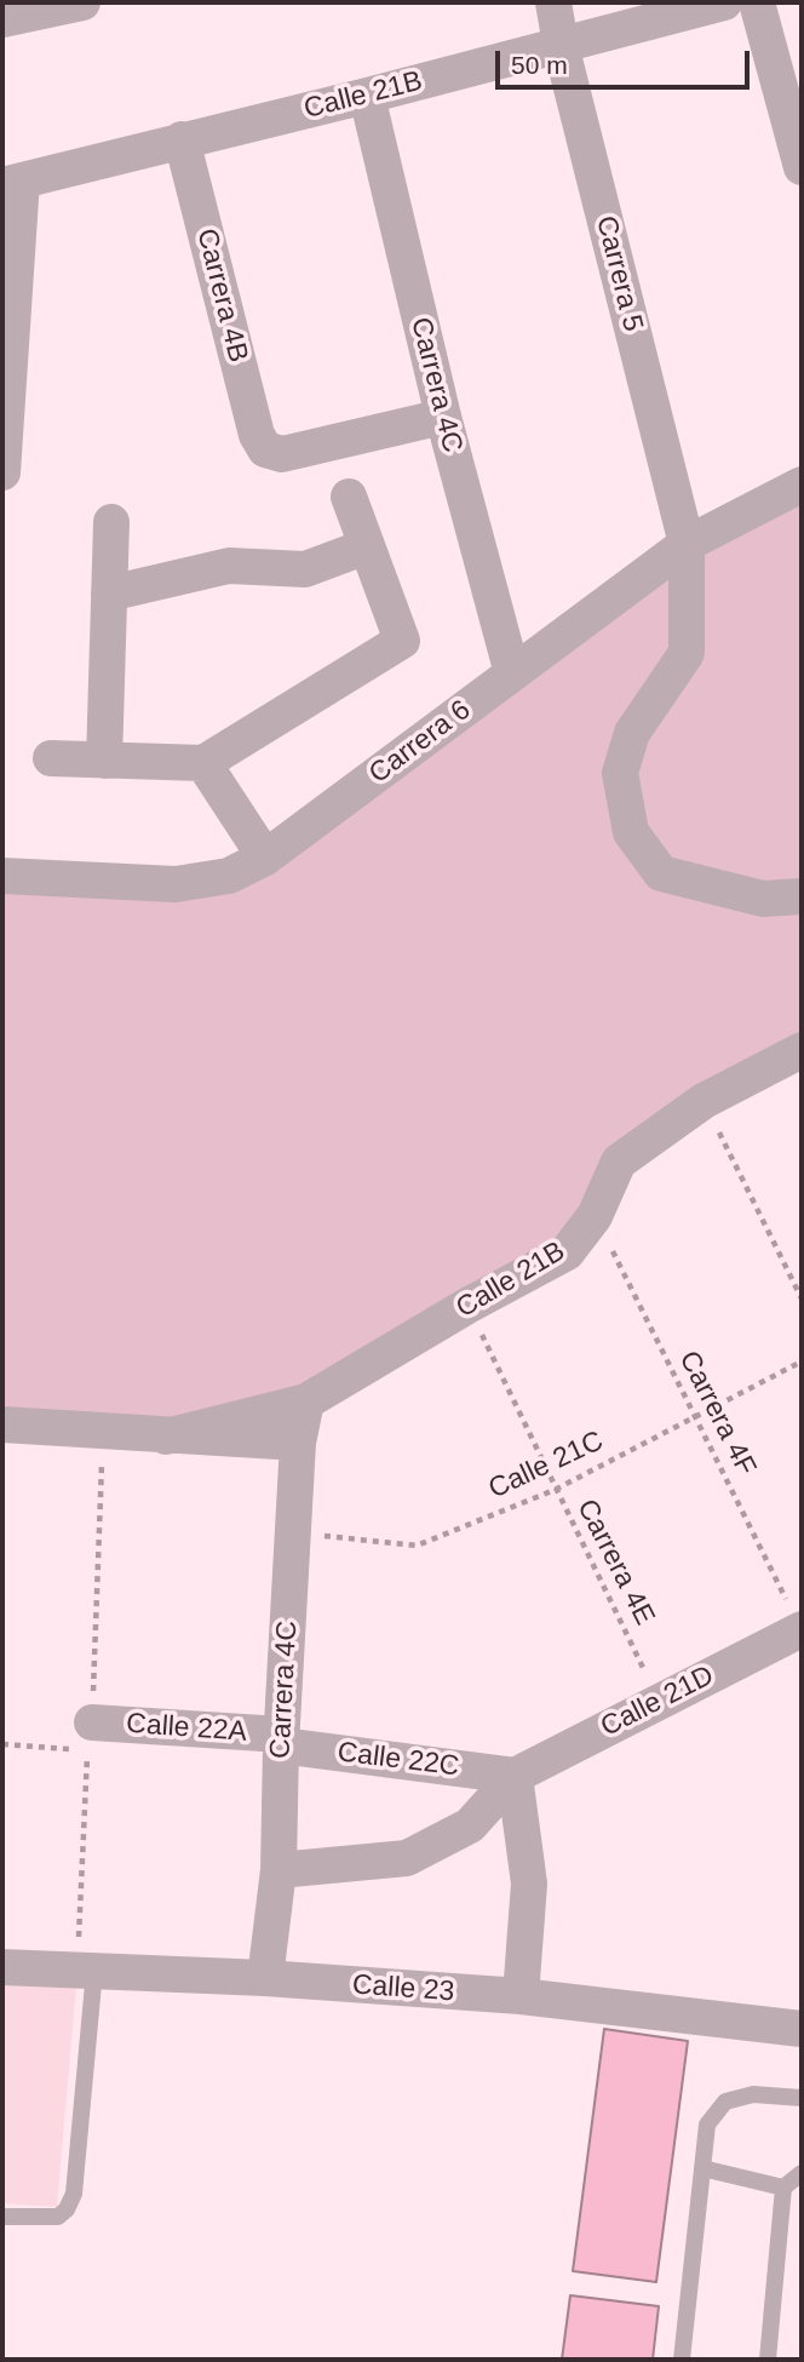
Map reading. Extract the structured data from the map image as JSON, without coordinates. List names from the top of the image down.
{
  "streets": {
    "street": [
      "Calle 21B",
      "Carrera 5",
      "Carrera 4B",
      "Carrera 4C",
      "Carrera 6",
      "Calle 21D",
      "Calle 22A",
      "Calle 22C",
      "Calle 23"
    ],
    "path": ["Carrera 4F", "Calle 21C", "Carrera 4E"]
  },
  "crossings": [
    ["Calle 21B", "Carrera 5"],
    ["Calle 21B", "Carrera 4B"],
    ["Calle 21B", "Carrera 4C"],
    ["Calle 21B", "Carrera 4F"],
    ["Calle 21B", "Carrera 4E"],
    ["Carrera 5", "Carrera 6"],
    ["Carrera 4B", "Carrera 4C"],
    ["Carrera 4C", "Carrera 6"],
    ["Carrera 4C", "Calle 21C"],
    ["Carrera 4C", "Calle 22A"],
    ["Carrera 4C", "Calle 22C"],
    ["Carrera 4C", "Calle 23"],
    ["Carrera 4F", "Calle 21C"],
    ["Carrera 4F", "Calle 21D"],
    ["Calle 21C", "Carrera 4E"],
    ["Carrera 4E", "Calle 21D"],
    ["Calle 21D", "Calle 22C"],
    ["Calle 22A", "Calle 22C"]
  ],
  "scale_bar": "50 m"
}
